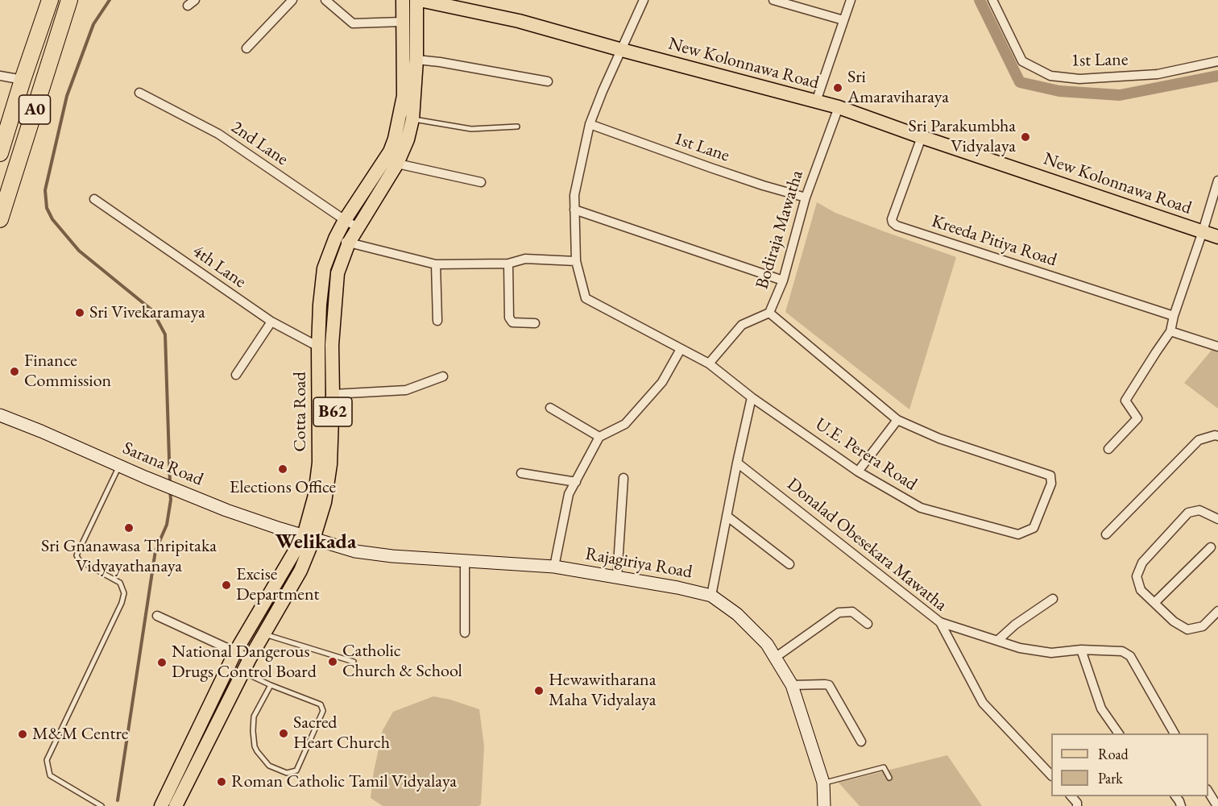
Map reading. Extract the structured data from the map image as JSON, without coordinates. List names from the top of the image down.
{
  "streets": {
    "highway": ["A0"],
    "main road": ["New Kolonnawa Road", "Cotta Road", "B62"],
    "street": [
      "1st Lane",
      "2nd Lane",
      "Bodiraja Mawatha",
      "Kreeda Pitiya Road",
      "4th Lane",
      "U.E. Perera Road",
      "Sarana Road",
      "Donalad Obesekara Mawatha",
      "Rajagiriya Road"
    ]
  },
  "crossings": [
    ["1st Lane", "Bodiraja Mawatha"],
    ["1st Lane", "U.E. Perera Road"],
    ["New Kolonnawa Road", "Bodiraja Mawatha"],
    ["New Kolonnawa Road", "Kreeda Pitiya Road"],
    ["New Kolonnawa Road", "Cotta Road"],
    ["New Kolonnawa Road", "U.E. Perera Road"],
    ["2nd Lane", "Cotta Road"],
    ["Bodiraja Mawatha", "U.E. Perera Road"],
    ["4th Lane", "Cotta Road"],
    ["Cotta Road", "Sarana Road"],
    ["Cotta Road", "Rajagiriya Road"],
    ["Sarana Road", "Rajagiriya Road"]
  ],
  "districts": ["Welikada"],
  "places": [
    "Sri Amaraviharaya",
    "Sri Parakumbha Vidyalaya",
    "Sri Vivekaramaya",
    "Finance Commission",
    "Elections Office",
    "Sri Gnanawasa Thripitaka Vidyayathanaya",
    "Excise Department",
    "Catholic Church & School",
    "National Dangerous Drugs Control Board",
    "Hewawitharana Maha Vidyalaya",
    "Sacred Heart Church",
    "M&M Centre",
    "Roman Catholic Tamil Vidyalaya"
  ],
  "legend": ["Road", "Park"]
}
